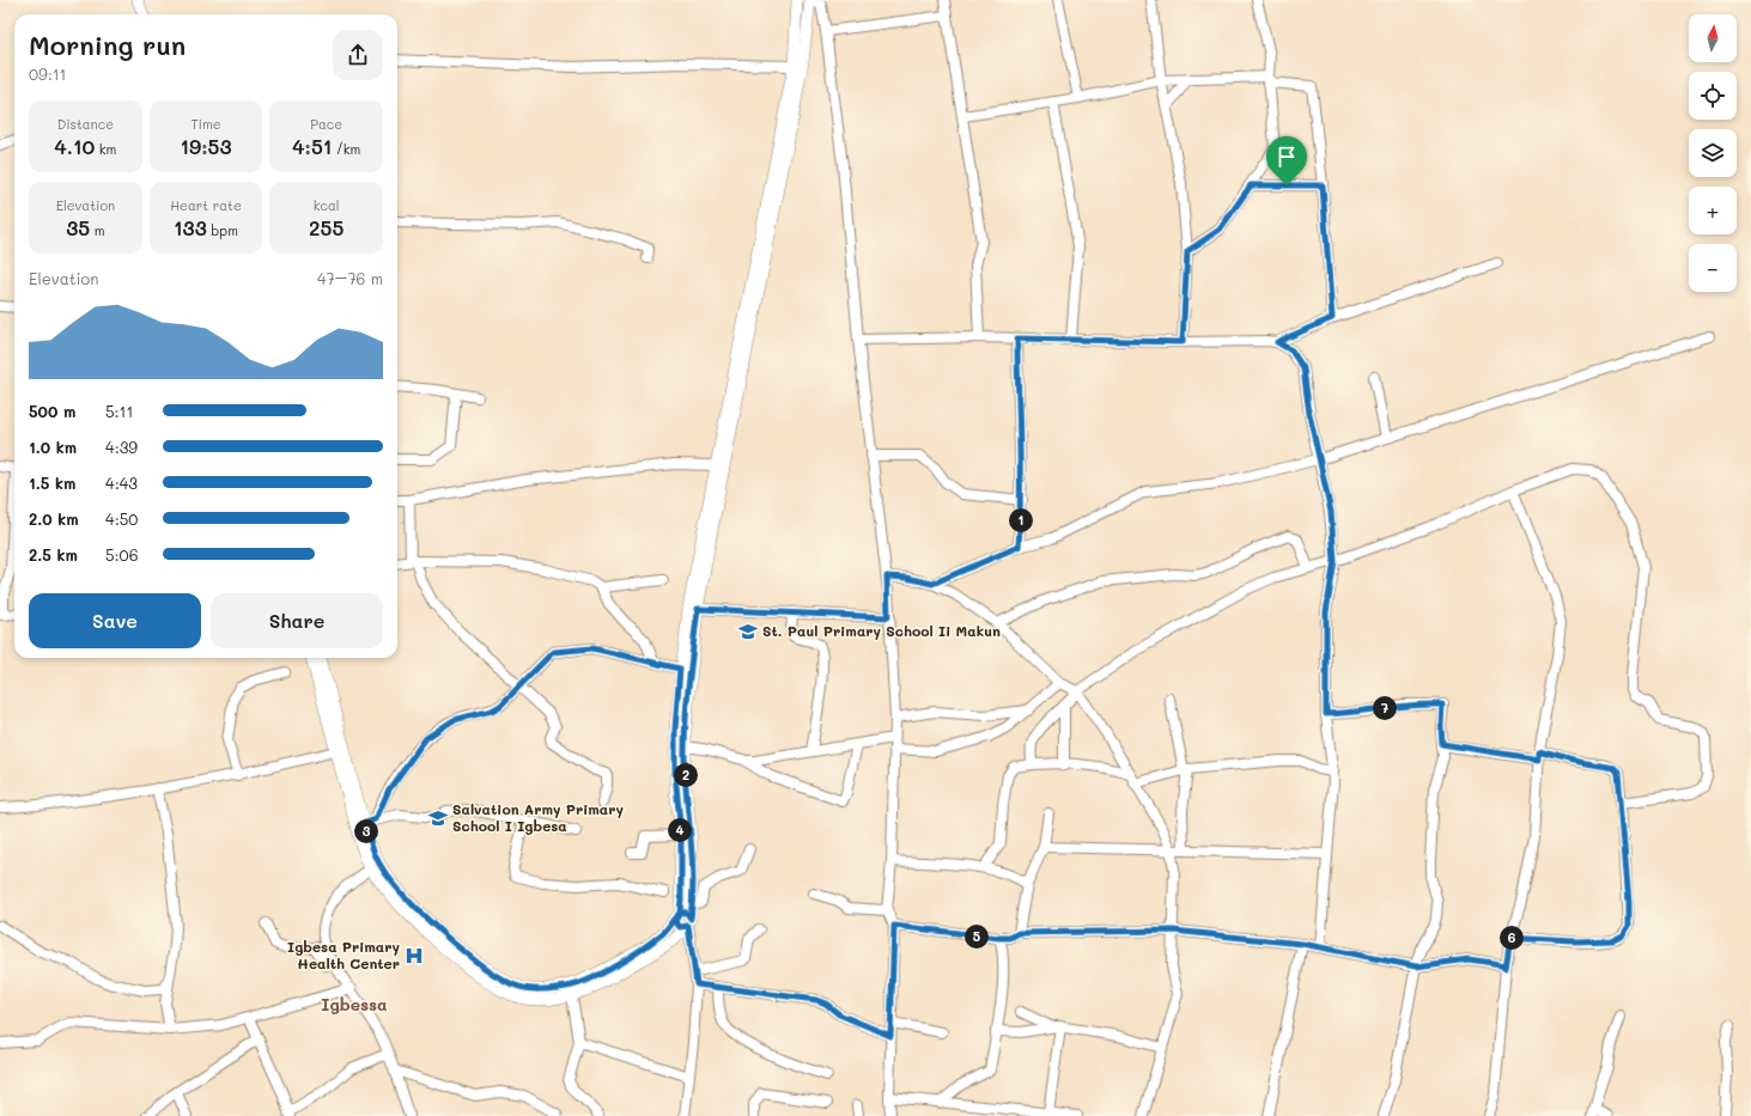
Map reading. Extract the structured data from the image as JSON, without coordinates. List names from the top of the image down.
{
  "districts": ["Igbessa"],
  "places": {
    "school or university": ["St. Paul Primary School Ii Makun", "Salvation Army Primary School I Igbesa"],
    "hospital": ["Igbesa Primary Health Center"]
  },
  "north": "top",
  "page": {
    "map_buttons": ["+", "−"],
    "heading": ["Morning run", "09:11"],
    "stats": [
      ["Distance", "4.10 km"],
      ["Time", "19:53"],
      ["Pace", "4:51 /km"],
      ["Elevation", "35 m"],
      ["Heart rate", "133 bpm"],
      ["kcal", "255"]
    ],
    "chart": ["Elevation", "47–76 m"],
    "list": [
      {
        "name": "500 m",
        "note": "5:11"
      },
      {
        "name": "1.0 km",
        "note": "4:39"
      },
      {
        "name": "1.5 km",
        "note": "4:43"
      },
      {
        "name": "2.0 km",
        "note": "4:50"
      },
      {
        "name": "2.5 km",
        "note": "5:06"
      }
    ],
    "pins": [
      "1",
      "7",
      "2",
      "4",
      "3",
      "5",
      "6"
    ],
    "buttons": ["Save", "Share"]
  }
}
